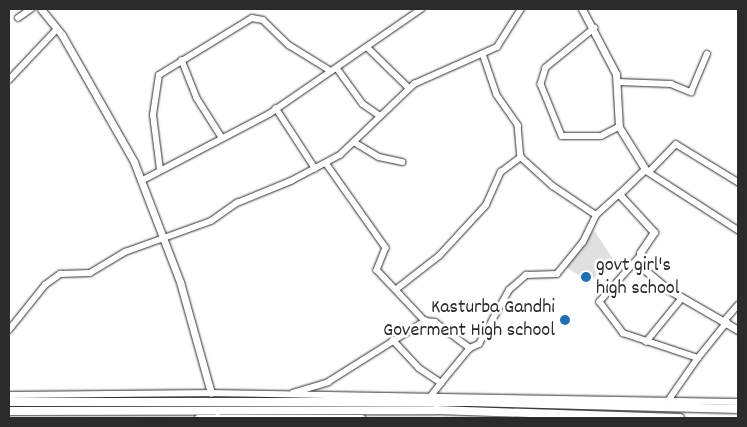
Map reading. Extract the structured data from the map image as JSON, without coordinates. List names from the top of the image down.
{
  "places": ["govt girl's high school", "Kasturba Gandhi Goverment High school"]
}
